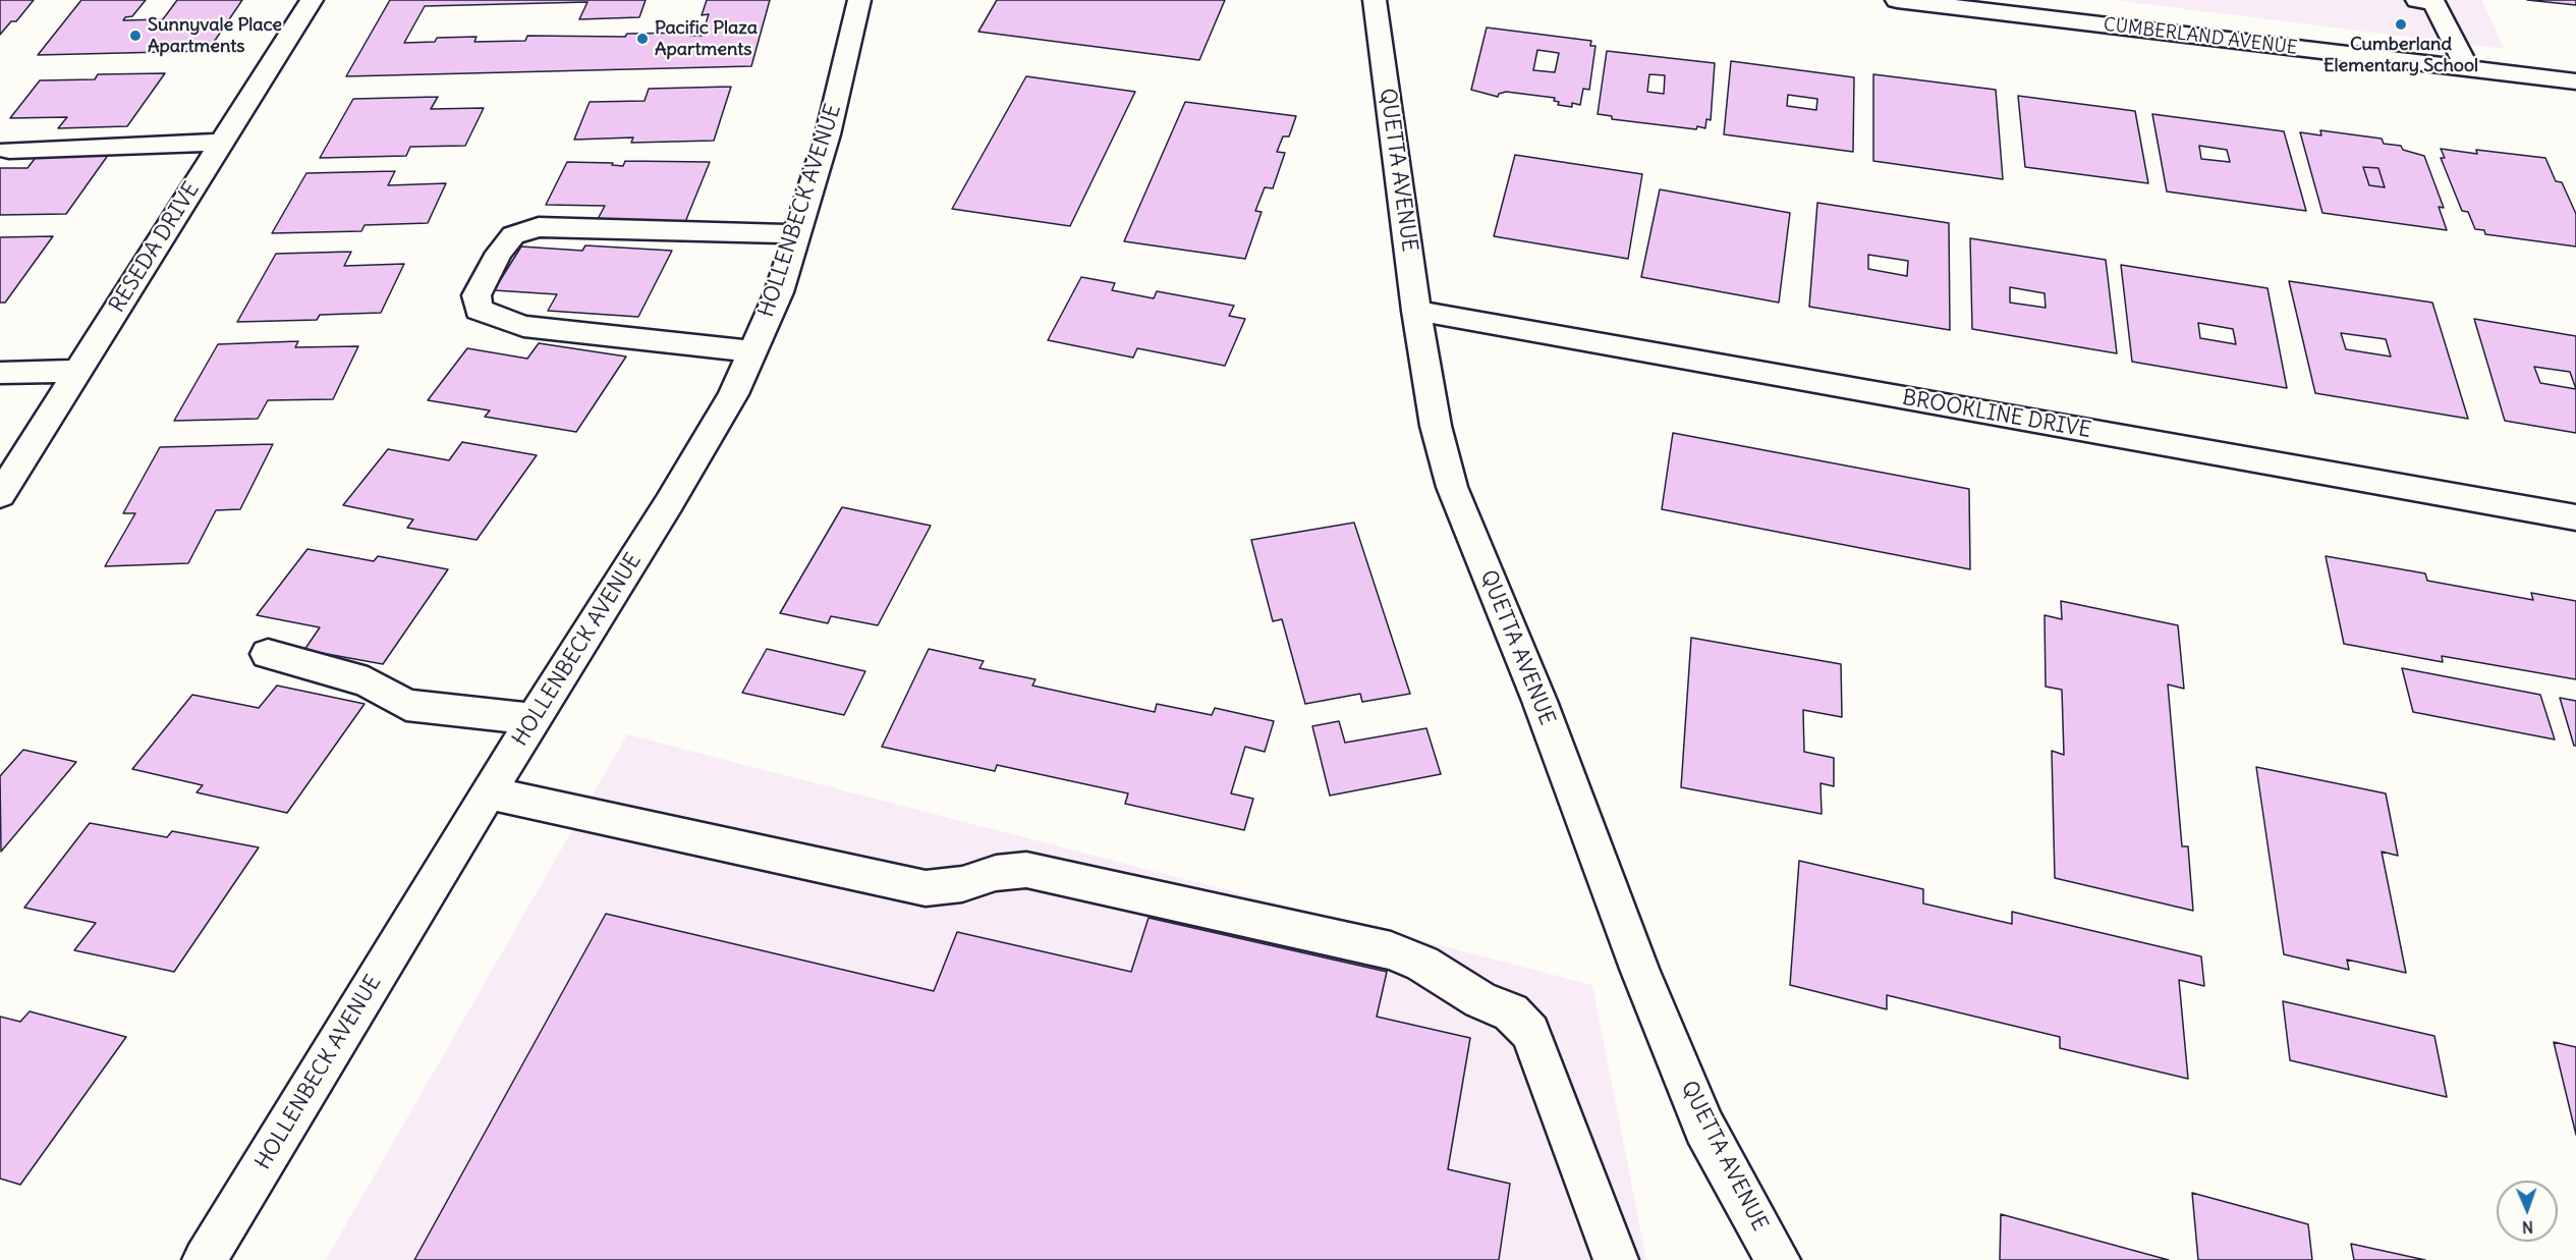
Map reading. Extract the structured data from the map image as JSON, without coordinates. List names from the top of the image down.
{
  "streets": {
    "street": [
      "CUMBERLAND AVENUE",
      "QUETTA AVENUE",
      "HOLLENBECK AVENUE",
      "RESEDA DRIVE",
      "BROOKLINE DRIVE"
    ]
  },
  "crossings": [
    ["QUETTA AVENUE", "BROOKLINE DRIVE"]
  ],
  "places": ["Cumberland Elementary School", "Sunnyvale Place Apartments", "Pacific Plaza Apartments"],
  "north": "bottom"
}
